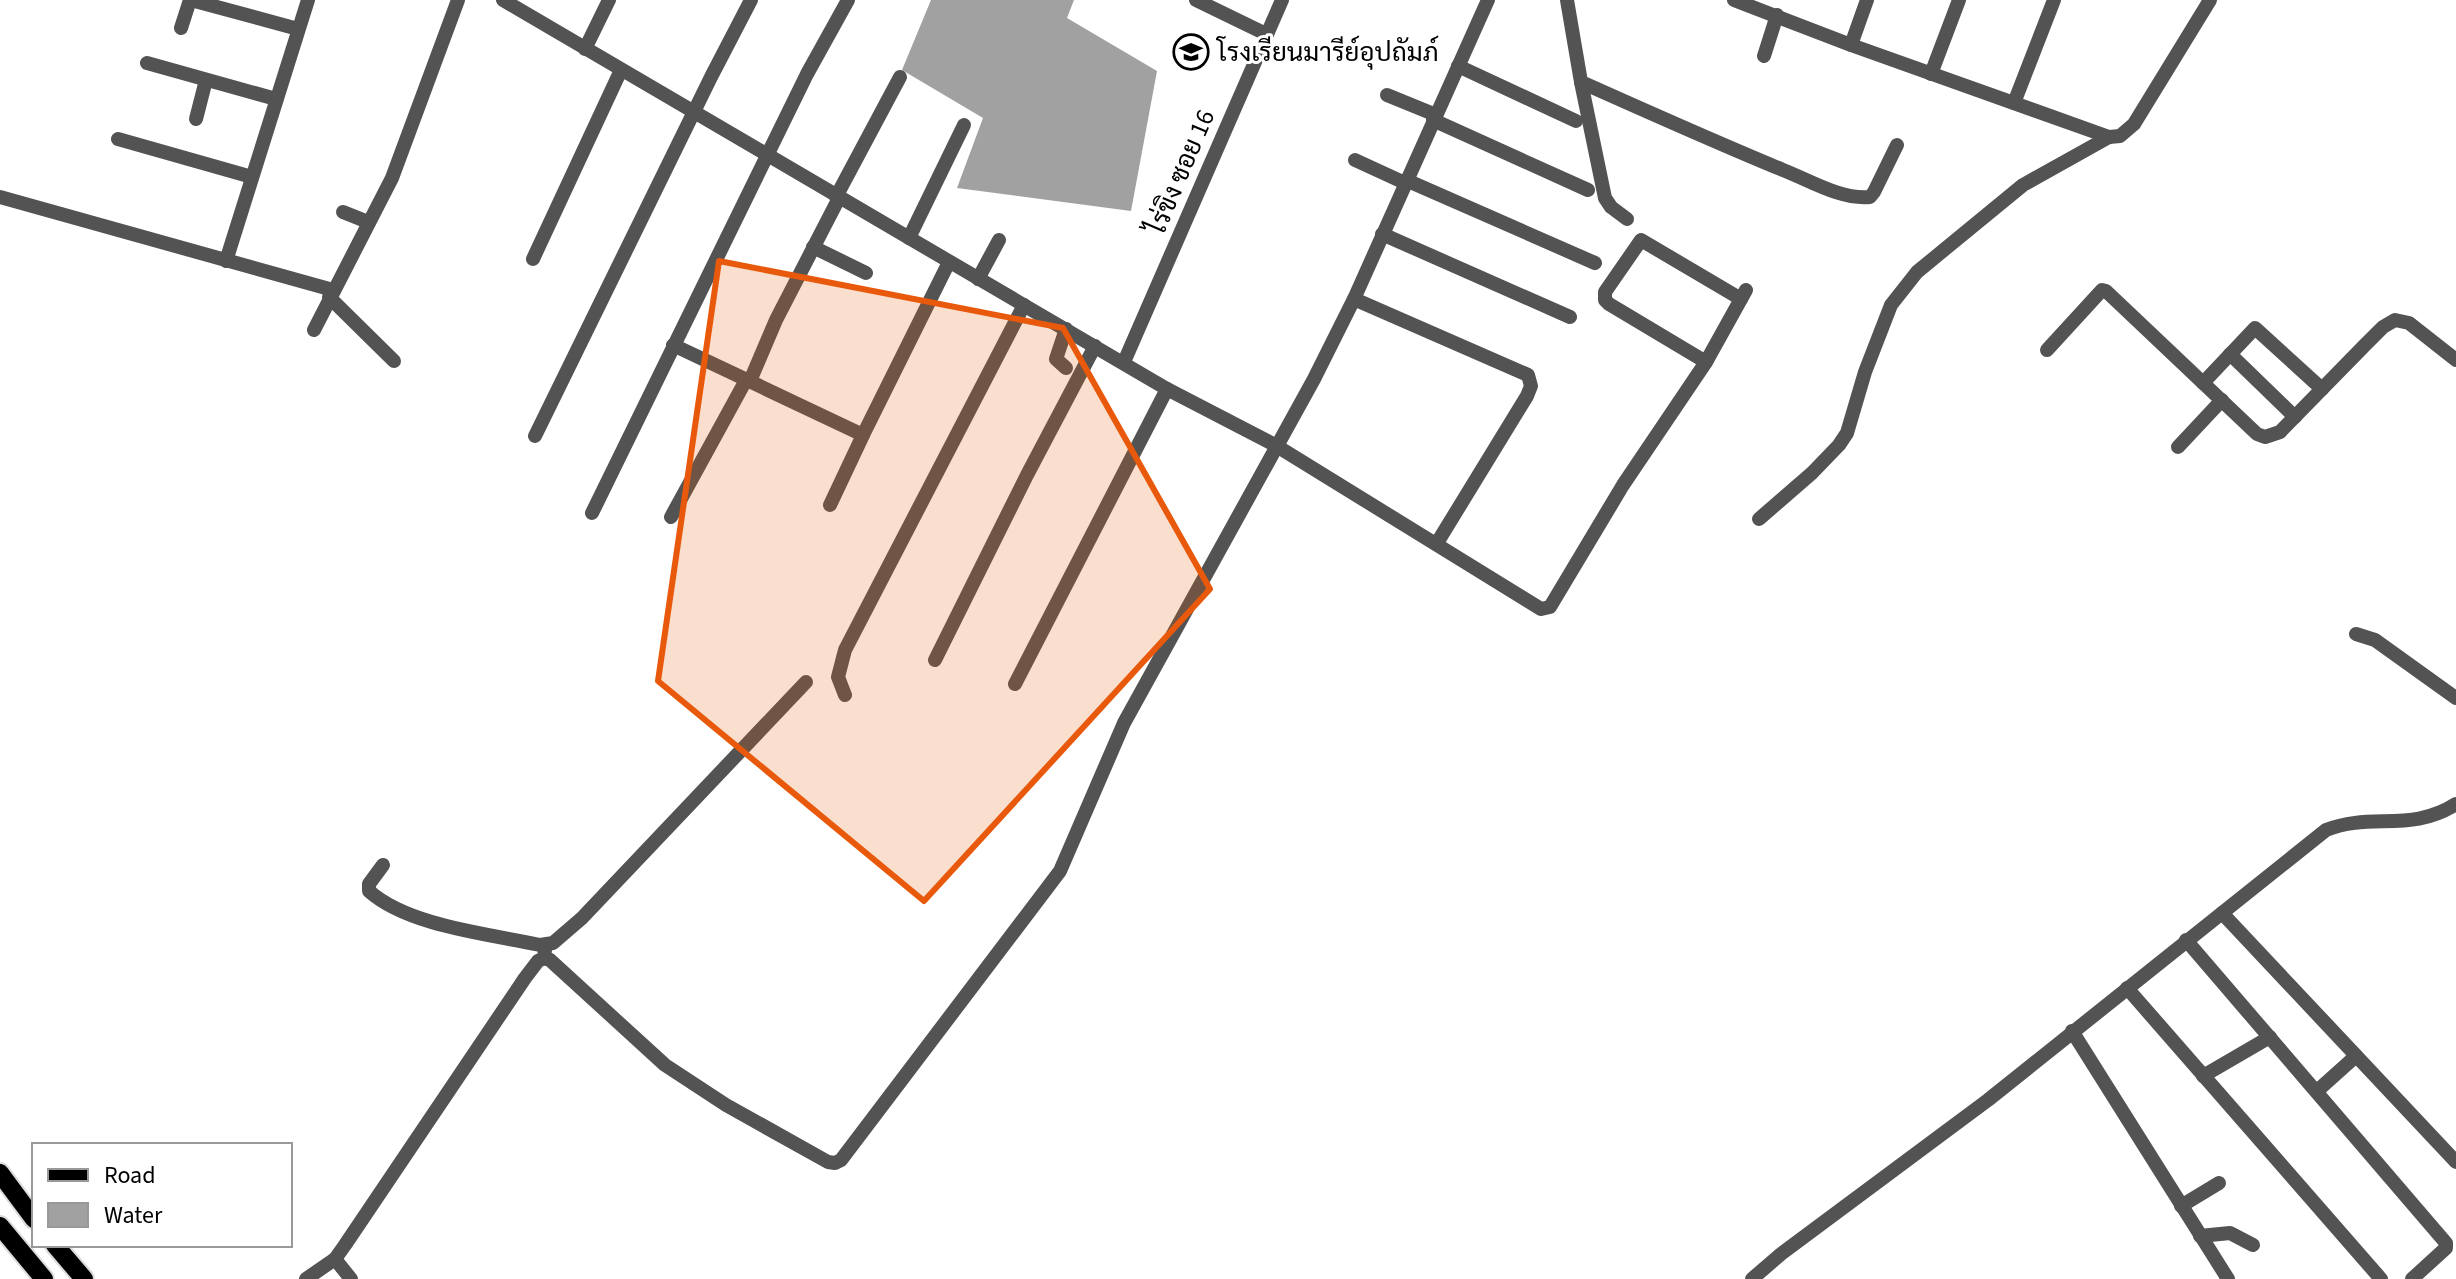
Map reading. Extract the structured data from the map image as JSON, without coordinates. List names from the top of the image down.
{
  "streets": {
    "street": ["ไร่ขิง ซอย 16"]
  },
  "places": {
    "school or university": ["โรงเรียนมารีย์อุปถัมภ์"]
  },
  "legend": ["Road", "Water"]
}
